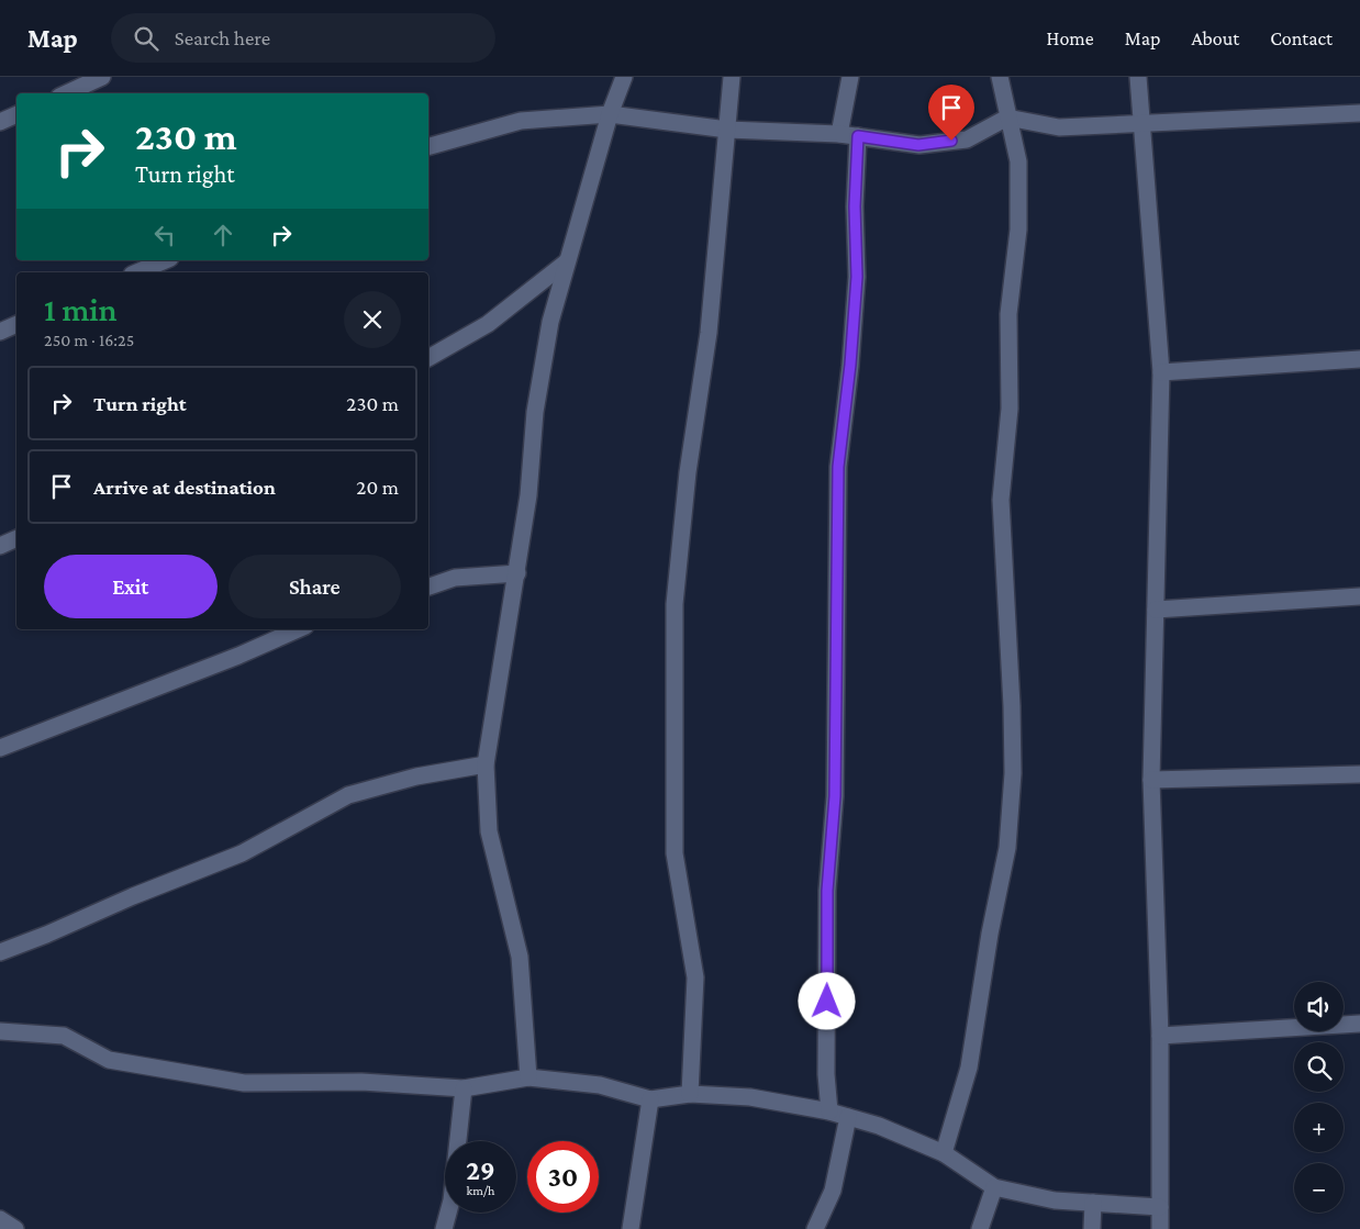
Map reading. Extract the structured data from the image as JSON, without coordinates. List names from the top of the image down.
{
  "page": {
    "header": "Map",
    "search": "Search here",
    "nav": [
      "Home",
      "Map",
      "About",
      "Contact"
    ],
    "turn": ["230 m", "Turn right"],
    "heading": ["1 min", "250 m · 16:25"],
    "list": [
      {
        "name": "Turn right",
        "value": "230 m"
      },
      {
        "name": "Arrive at destination",
        "value": "20 m"
      }
    ],
    "buttons": ["Exit", "Share"],
    "map_buttons": ["+", "−"],
    "speed": "29 km/h",
    "limit": "30"
  }
}
